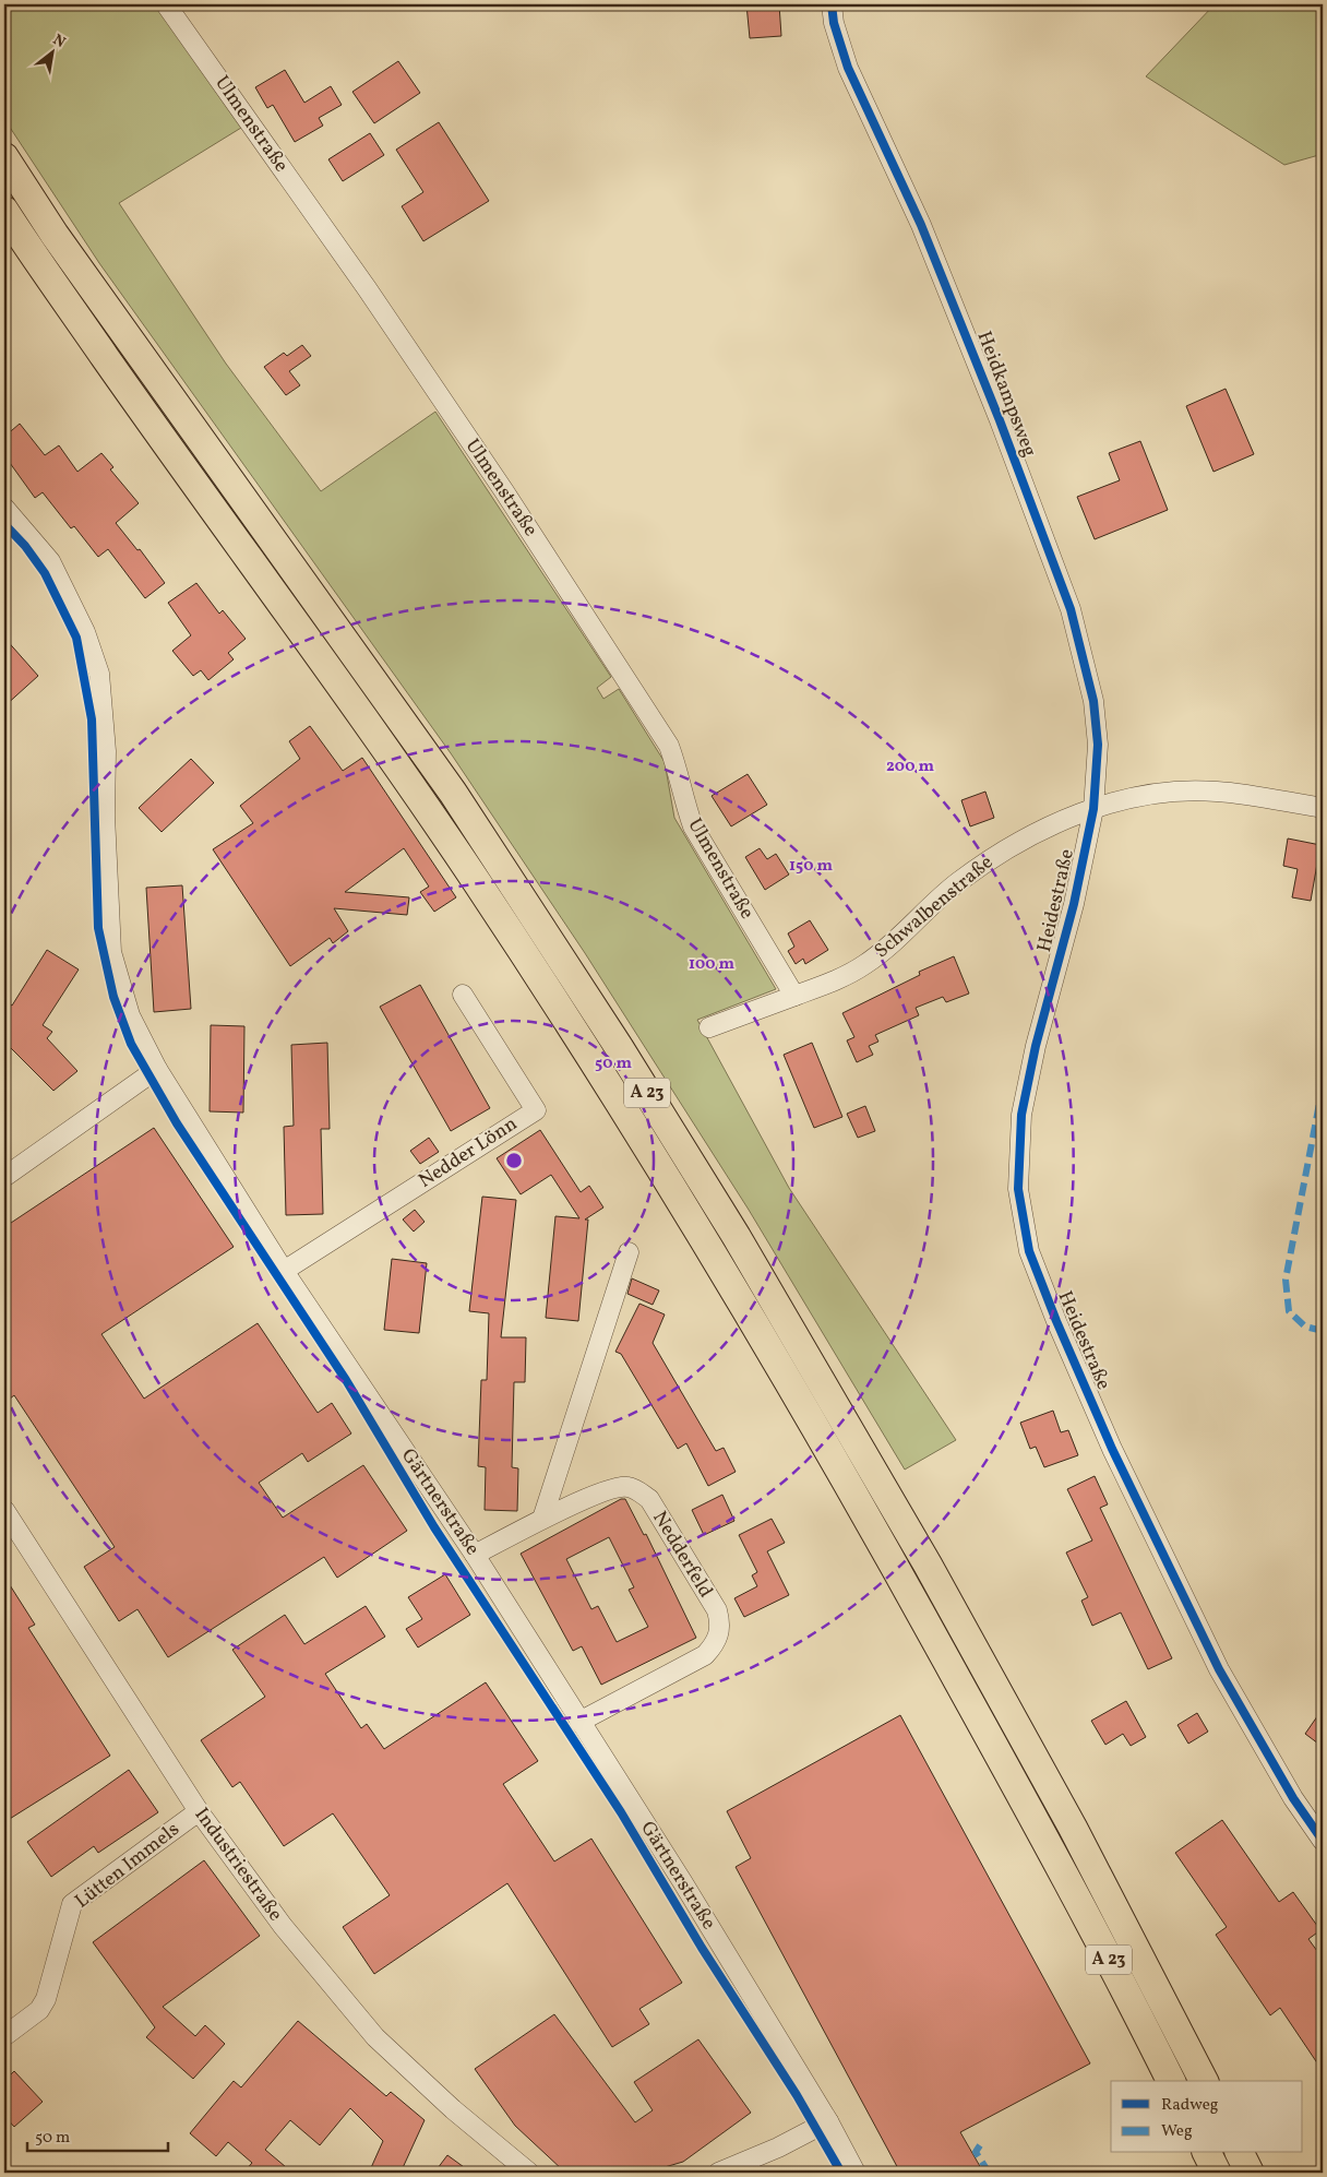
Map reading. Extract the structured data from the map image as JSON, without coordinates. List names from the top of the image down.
{
  "streets": {
    "highway": ["A 23"],
    "street": [
      "Ulmenstraße",
      "Heidkampsweg",
      "Heidestraße",
      "Schwalbenstraße",
      "Nedder Lönn",
      "Gärtnerstraße",
      "Nedderfeld",
      "Industriestraße",
      "Lütten Immels"
    ]
  },
  "crossings": [
    ["Ulmenstraße", "Schwalbenstraße"],
    ["Heidkampsweg", "Heidestraße"],
    ["Heidkampsweg", "Schwalbenstraße"],
    ["Heidestraße", "Schwalbenstraße"],
    ["Nedder Lönn", "Gärtnerstraße"],
    ["Gärtnerstraße", "Nedderfeld"],
    ["Industriestraße", "Lütten Immels"]
  ],
  "legend": ["Radweg", "Weg"],
  "scale_bar": "50 m",
  "north": "top right",
  "rings": [
    "200 m",
    "150 m",
    "100 m",
    "50 m"
  ]
}
